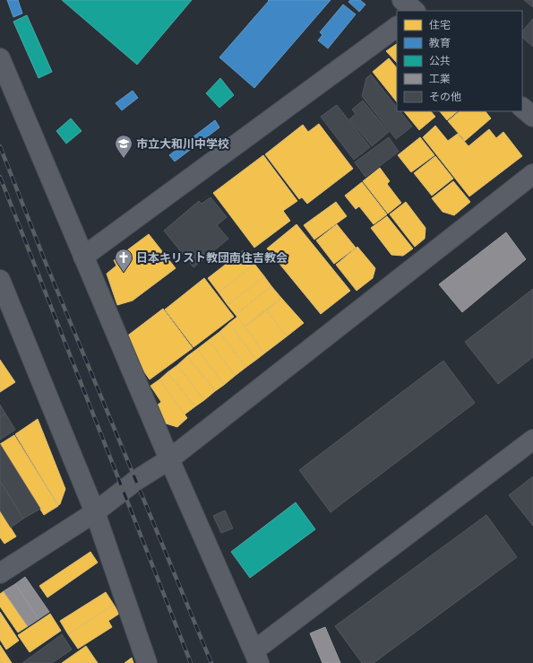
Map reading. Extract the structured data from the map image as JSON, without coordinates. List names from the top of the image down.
{
  "places": {
    "school or university": ["市立大和川中学校"],
    "church": ["日本キリスト教団南住吉教会"]
  },
  "legend": [
    "住宅",
    "教育",
    "公共",
    "工業",
    "その他"
  ]
}
